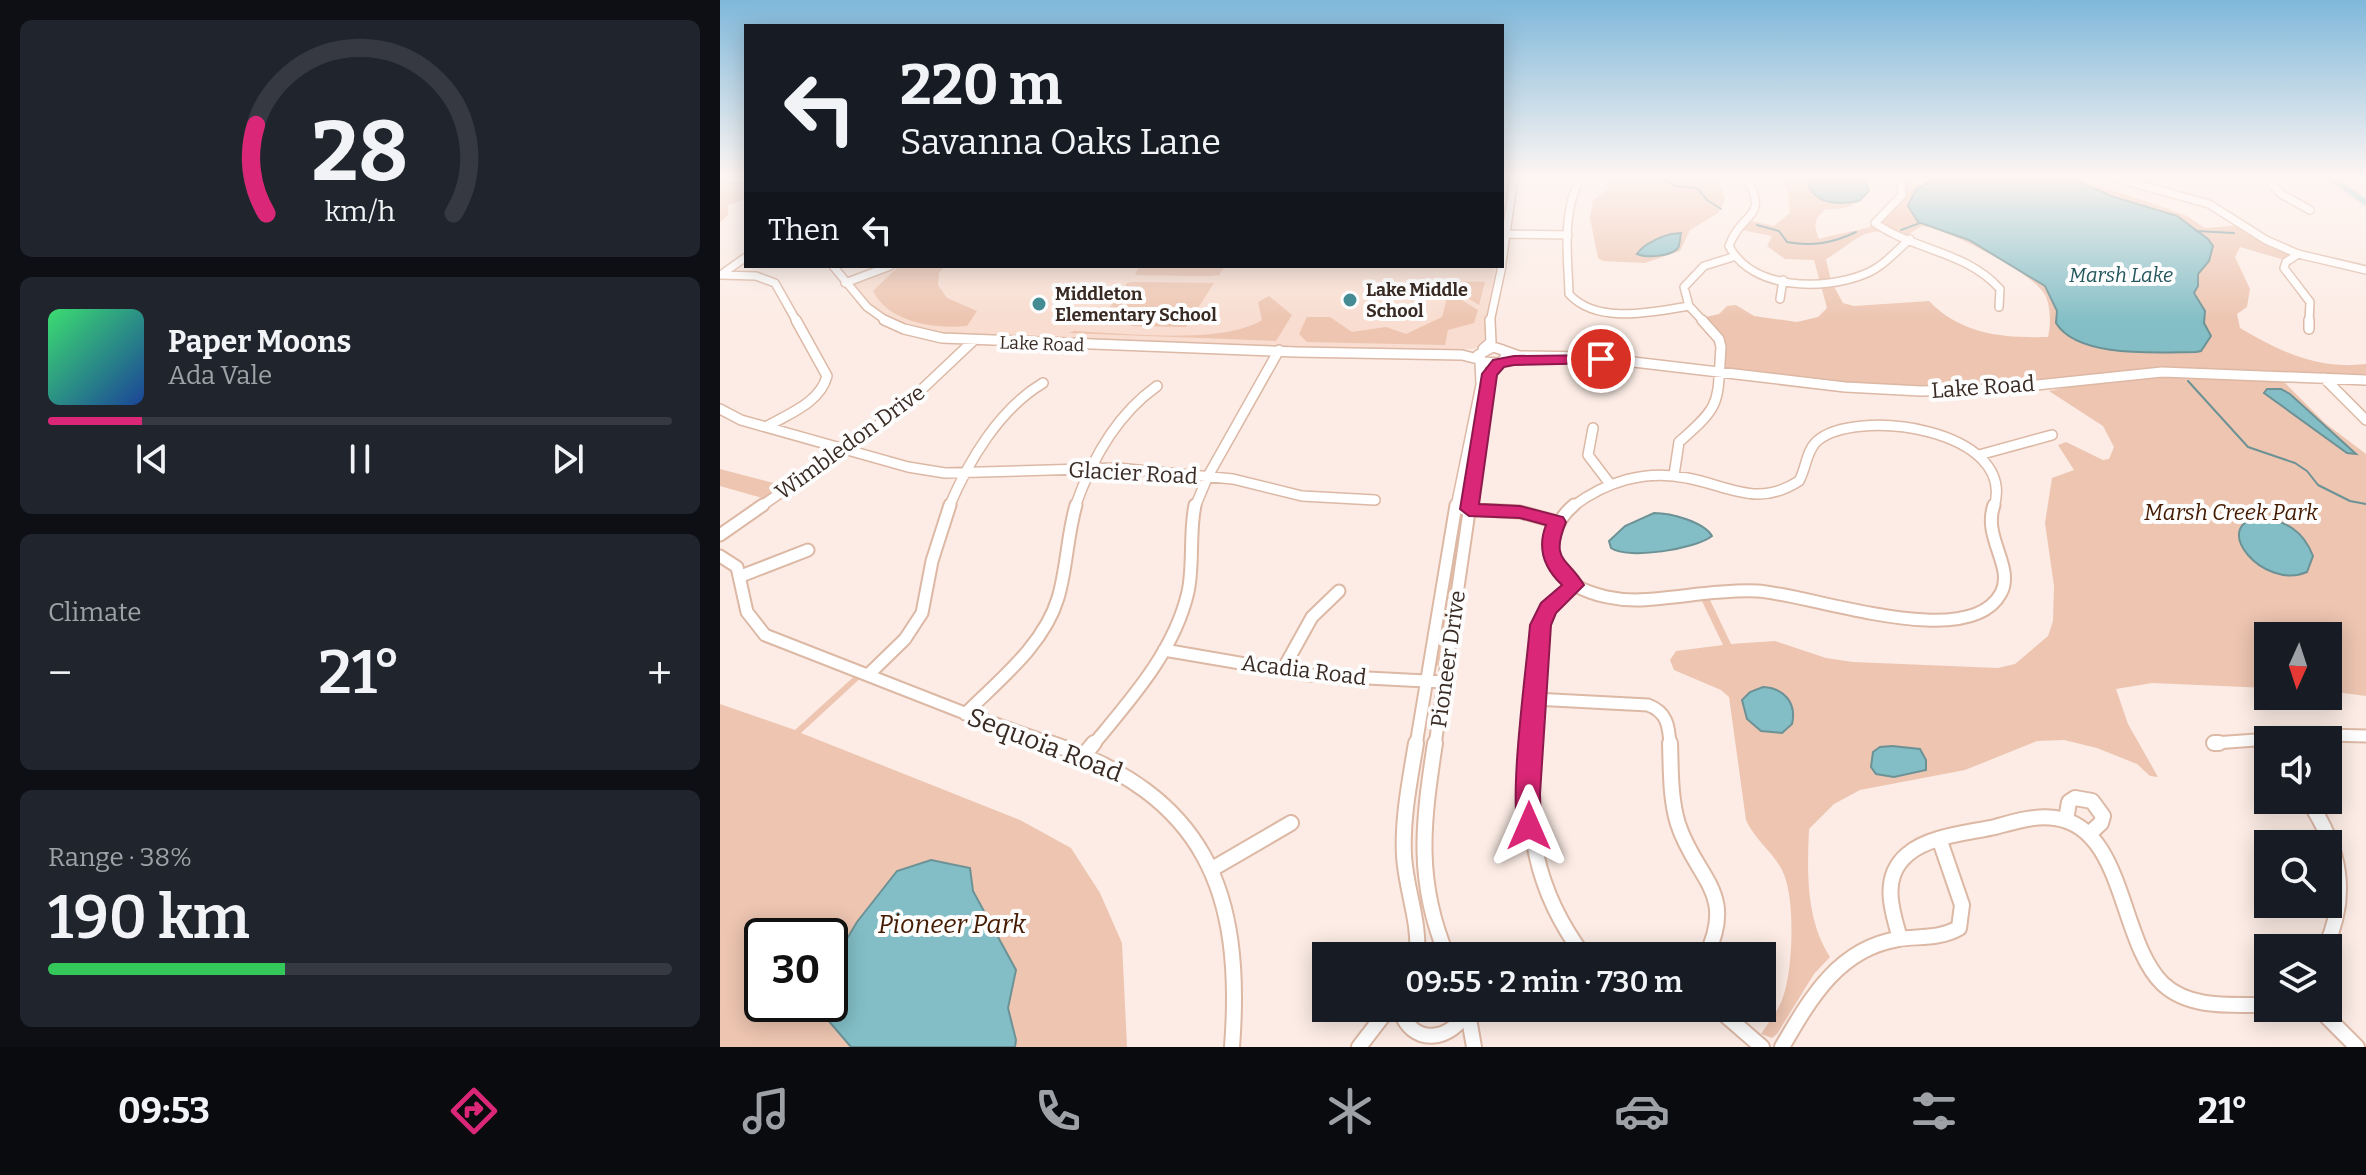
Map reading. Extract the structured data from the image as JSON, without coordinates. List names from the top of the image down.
{
  "streets": {
    "street": [
      "Lake Road",
      "Wimbledon Drive",
      "Glacier Road",
      "Pioneer Drive",
      "Acadia Road",
      "Sequoia Road"
    ]
  },
  "crossings": [
    ["Lake Road", "Wimbledon Drive"],
    ["Lake Road", "Pioneer Drive"],
    ["Wimbledon Drive", "Glacier Road"],
    ["Pioneer Drive", "Acadia Road"]
  ],
  "water": ["Marsh Lake"],
  "parks": ["Marsh Creek Park", "Pioneer Park"],
  "places": ["Lake Middle School", "Middleton Elementary School"],
  "north": "bottom",
  "page": {
    "turn": ["220 m", "Savanna Oaks Lane"],
    "then": "Then",
    "song": ["Paper Moons", "Ada Vale"],
    "tile": [
      "Climate",
      ["Range · 38%", "190 km"]
    ],
    "heat": ["−", "21°", "+"],
    "limit": "30",
    "trip": "09:55 · 2 min · 730 m",
    "tabs": ["09:53", "21°"],
    "gauge": ["28", "km/h"]
  }
}
